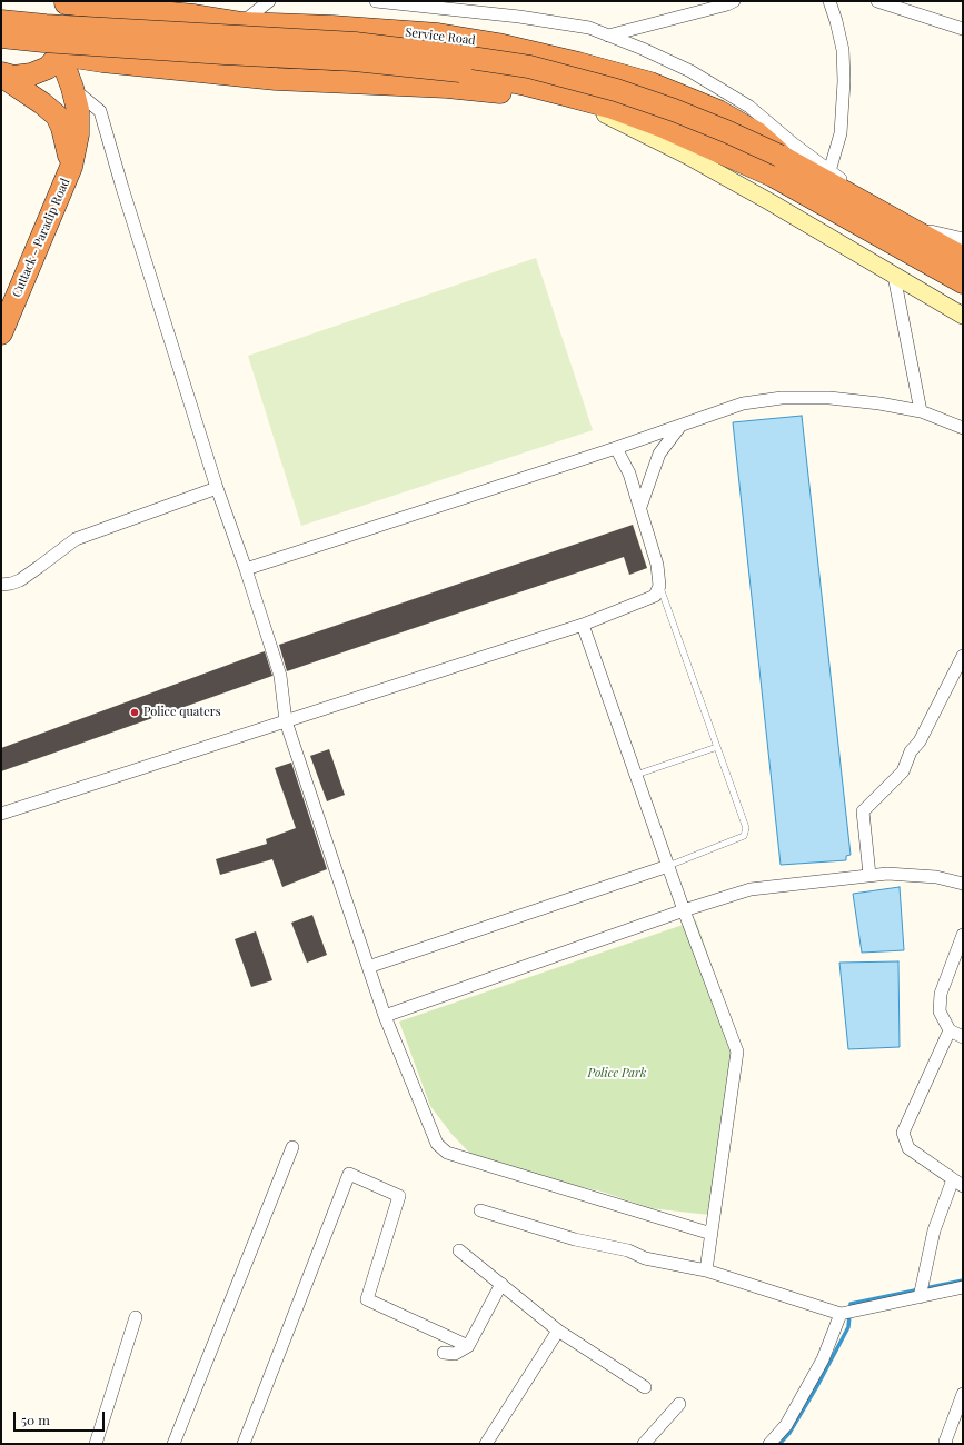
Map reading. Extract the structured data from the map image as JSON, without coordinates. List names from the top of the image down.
{
  "streets": {
    "highway": ["Service Road", "Cuttack - Paradip Road"]
  },
  "parks": ["Police Park"],
  "places": ["Police quaters"],
  "scale_bar": "50 m"
}
